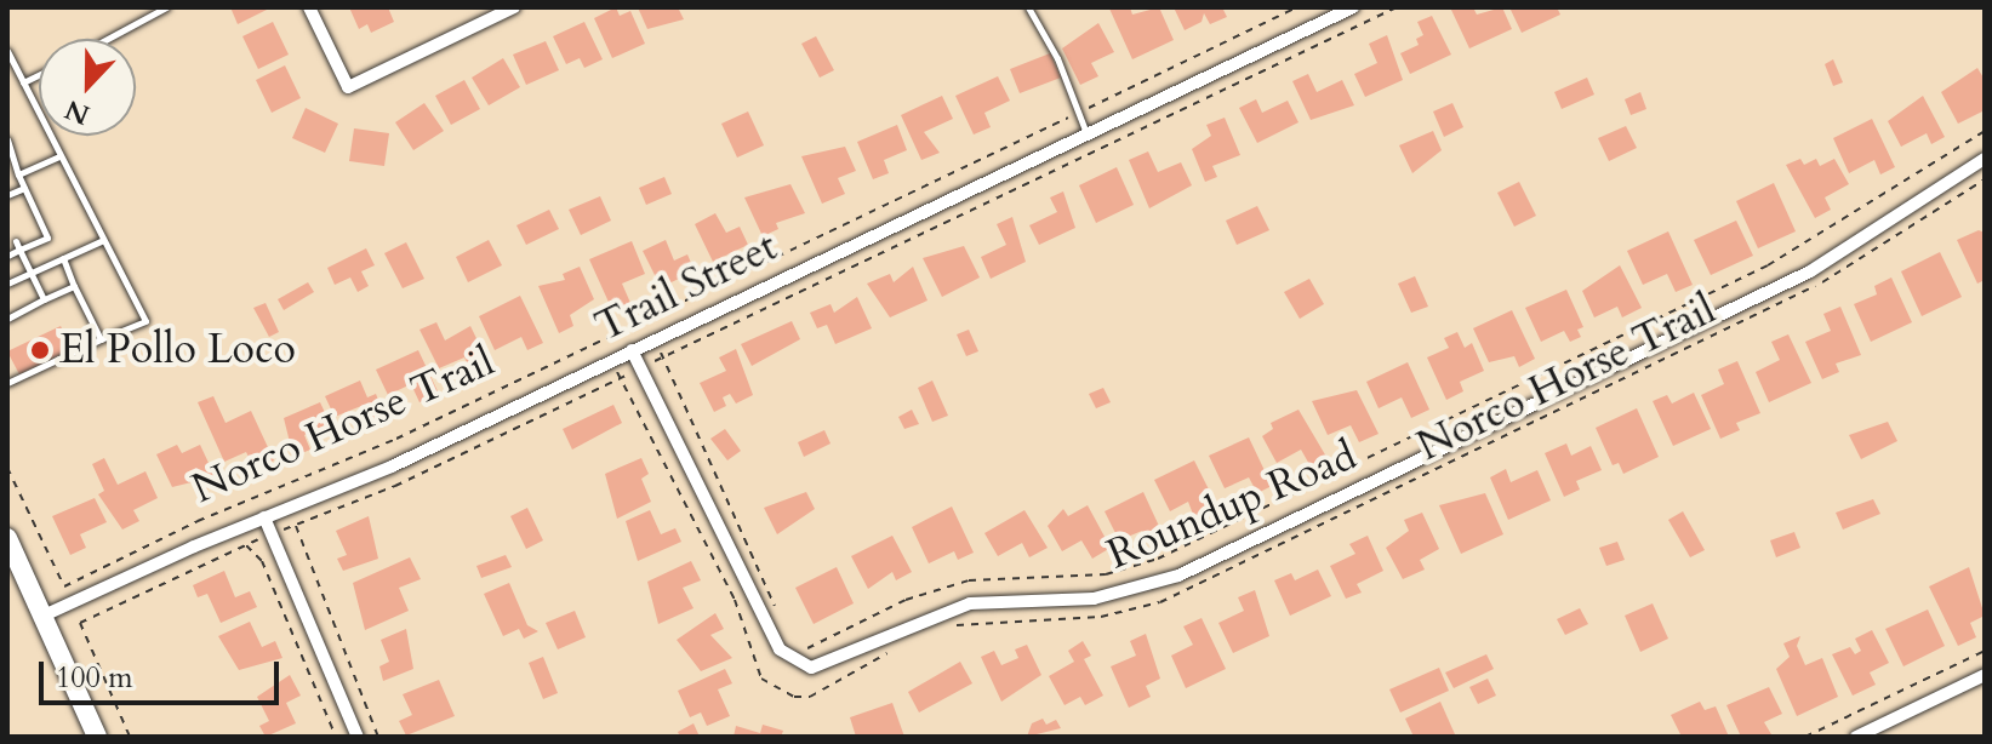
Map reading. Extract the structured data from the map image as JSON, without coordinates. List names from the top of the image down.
{
  "streets": {
    "street": ["Trail Street", "Roundup Road"],
    "path": ["Norco Horse Trail"]
  },
  "crossings": [
    ["Trail Street", "Roundup Road"],
    ["Norco Horse Trail", "Roundup Road"]
  ],
  "places": ["El Pollo Loco"],
  "scale_bar": "100 m",
  "north": "bottom"
}
